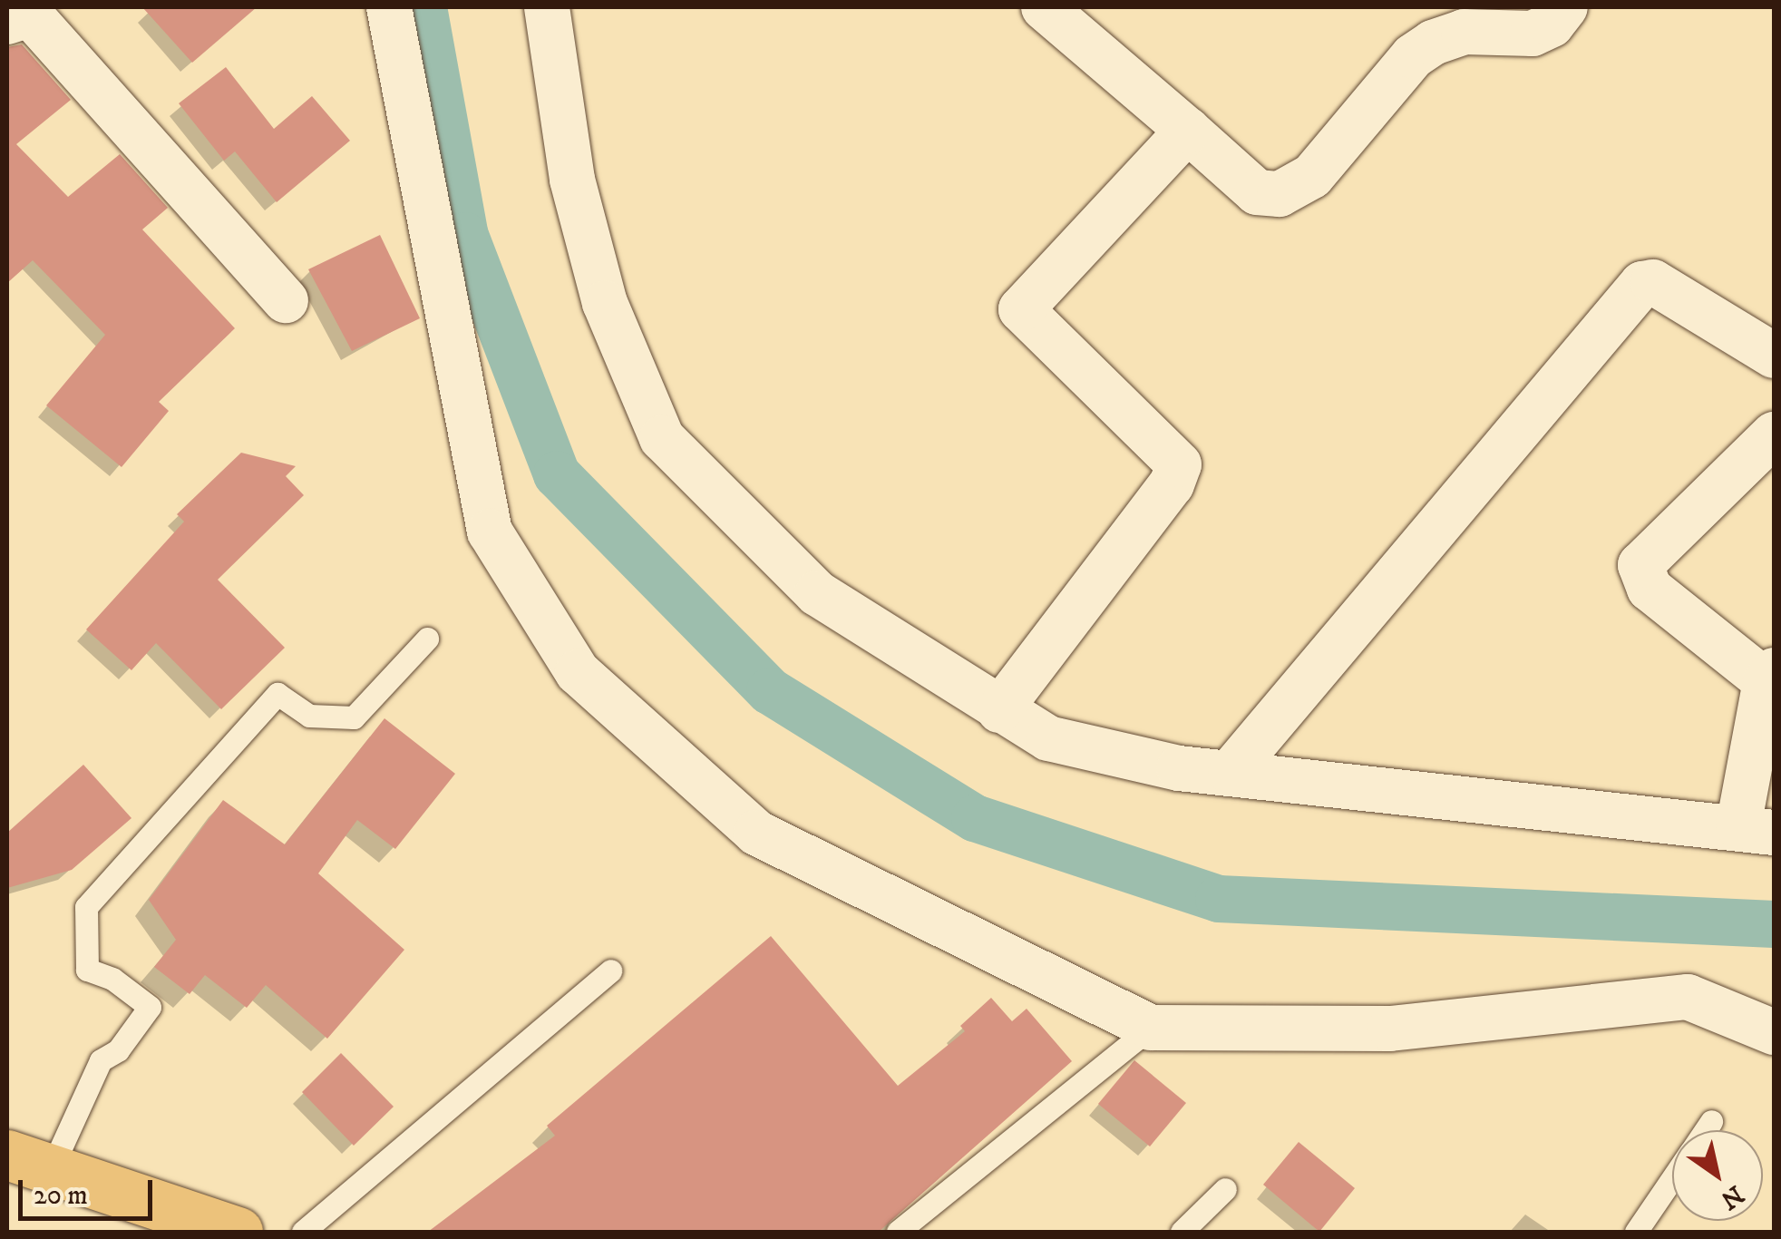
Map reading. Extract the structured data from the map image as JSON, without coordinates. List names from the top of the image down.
{
  "scale_bar": "20 m",
  "north": "bottom right"
}
